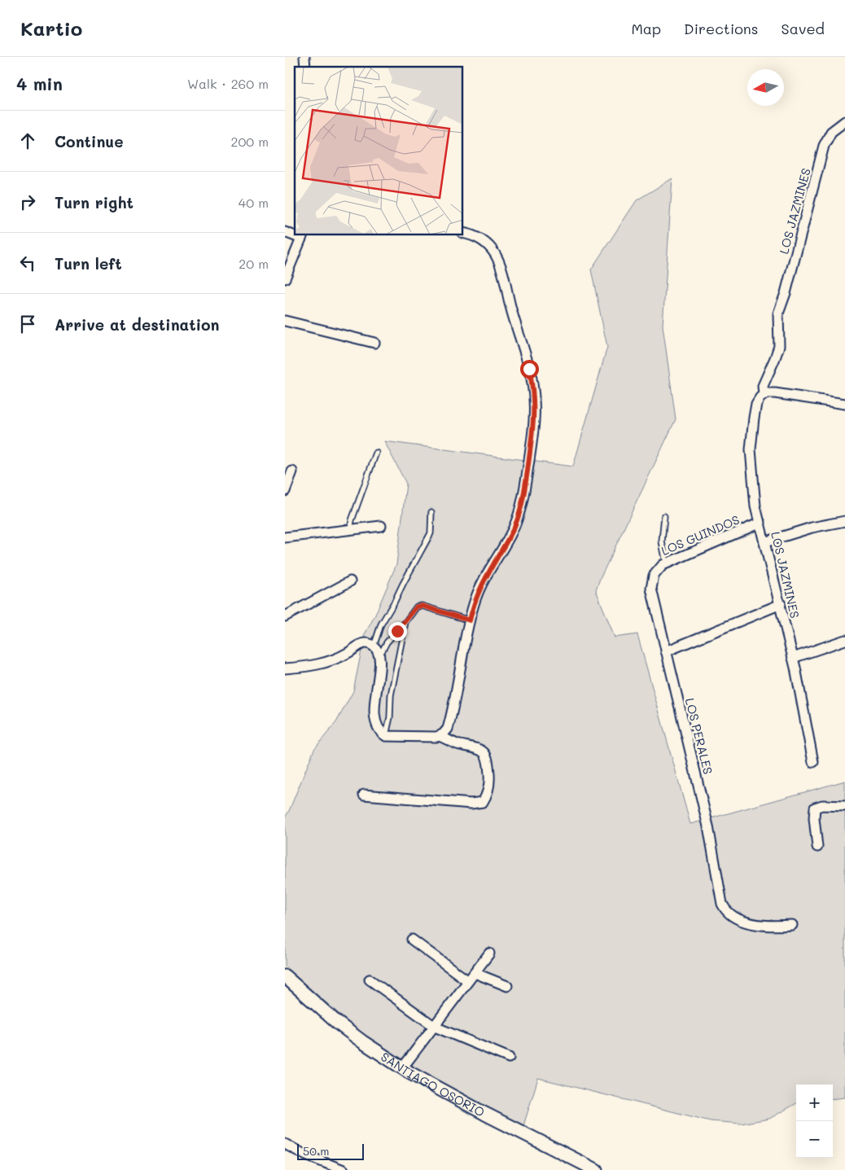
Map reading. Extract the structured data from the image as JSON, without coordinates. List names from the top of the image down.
{
  "streets": {
    "street": [
      "LOS JAZMINES",
      "LOS GUINDOS",
      "LOS PERALES",
      "SANTIAGO OSORIO"
    ]
  },
  "crossings": [
    ["LOS JAZMINES", "LOS GUINDOS"],
    ["LOS GUINDOS", "LOS PERALES"]
  ],
  "scale_bar": "50 m",
  "north": "left",
  "page": {
    "header": "Kartio",
    "nav": ["Map", "Directions", "Saved"],
    "heading": ["4 min", "Walk · 260 m"],
    "list": [
      ["Continue", "200 m"],
      ["Turn right", "40 m"],
      ["Turn left", "20 m"],
      "Arrive at destination"
    ],
    "map_buttons": ["+", "−"],
    "scale": "50 m"
  }
}
